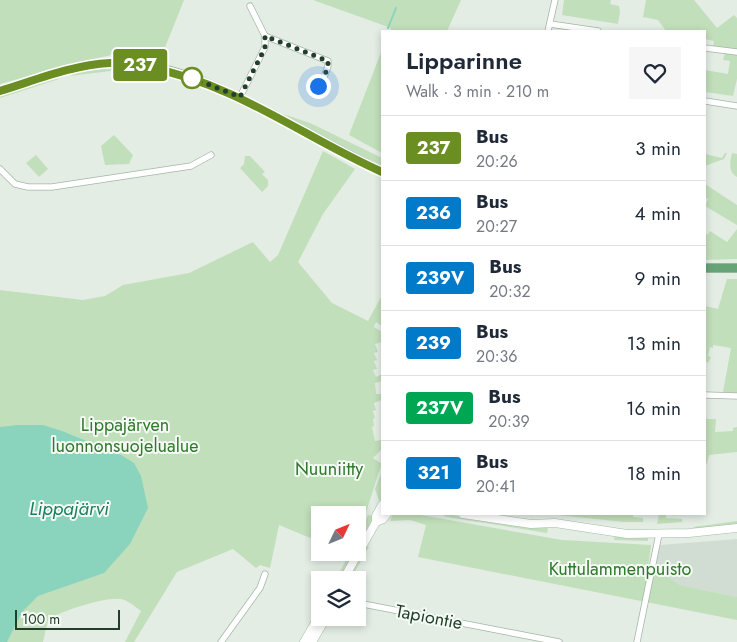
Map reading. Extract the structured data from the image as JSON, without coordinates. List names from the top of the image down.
{
  "streets": {
    "street": ["Tapiontie"]
  },
  "water": ["Lippajärvi"],
  "parks": ["Lippajärven luonnonsuojelualue", "Nuuniitty", "Kuttulammenpuisto"],
  "lines": ["bus line 237"],
  "scale_bar": "100 m",
  "north": "top right",
  "page": {
    "on_map": "237",
    "heading": ["Lipparinne", "Walk · 3 min · 210 m"],
    "list": [
      {
        "mark": "237",
        "name": "Bus",
        "note": "20:26",
        "value": "3 min"
      },
      {
        "mark": "236",
        "name": "Bus",
        "note": "20:27",
        "value": "4 min"
      },
      {
        "mark": "239V",
        "name": "Bus",
        "note": "20:32",
        "value": "9 min"
      },
      {
        "mark": "239",
        "name": "Bus",
        "note": "20:36",
        "value": "13 min"
      },
      {
        "mark": "237V",
        "name": "Bus",
        "note": "20:39",
        "value": "16 min"
      },
      {
        "mark": "321",
        "name": "Bus",
        "note": "20:41",
        "value": "18 min"
      }
    ],
    "scale": "100 m"
  }
}
